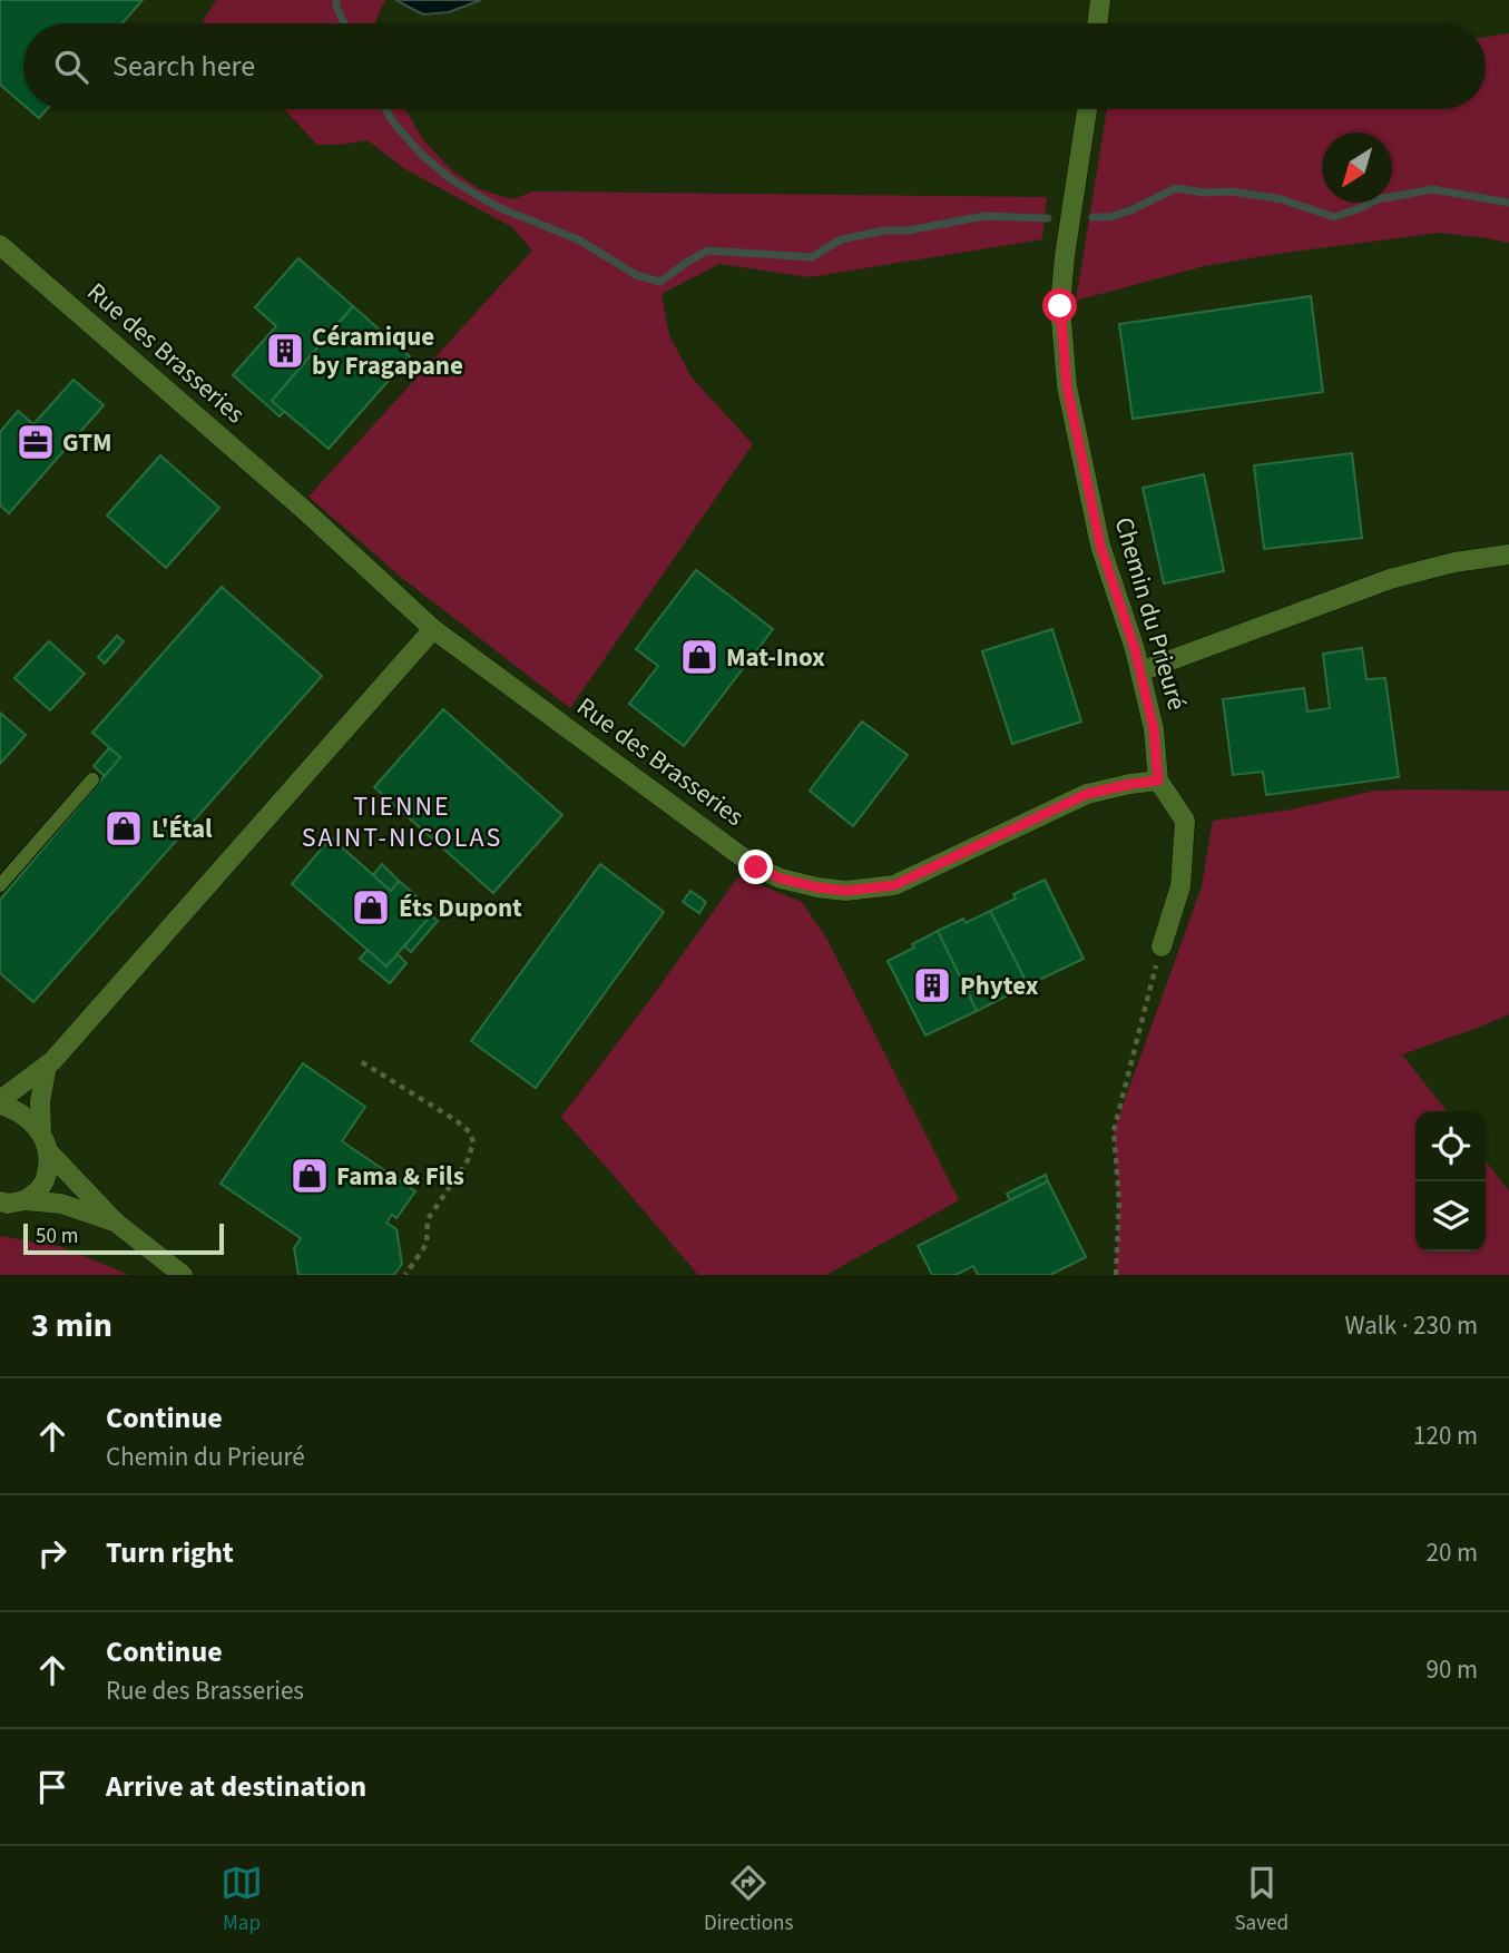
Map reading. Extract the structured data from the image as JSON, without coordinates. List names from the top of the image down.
{
  "streets": {
    "street": ["Rue des Brasseries", "Chemin du Prieuré"]
  },
  "crossings": [
    ["Rue des Brasseries", "Chemin du Prieuré"]
  ],
  "districts": ["TIENNE SAINT-NICOLAS"],
  "places": {
    "building": ["Céramique by Fragapane", "Phytex"],
    "office": ["GTM"],
    "shop": [
      "Mat-Inox",
      "L'Étal",
      "Éts Dupont",
      "Fama & Fils"
    ]
  },
  "scale_bar": "50 m",
  "north": "bottom left",
  "page": {
    "search": "Search here",
    "scale": "50 m",
    "heading": ["3 min", "Walk · 230 m"],
    "list": [
      ["Continue", "Chemin du Prieuré", "120 m"],
      ["Turn right", "20 m"],
      ["Continue", "Rue des Brasseries", "90 m"],
      "Arrive at destination"
    ],
    "nav": ["Map", "Directions", "Saved"]
  }
}
